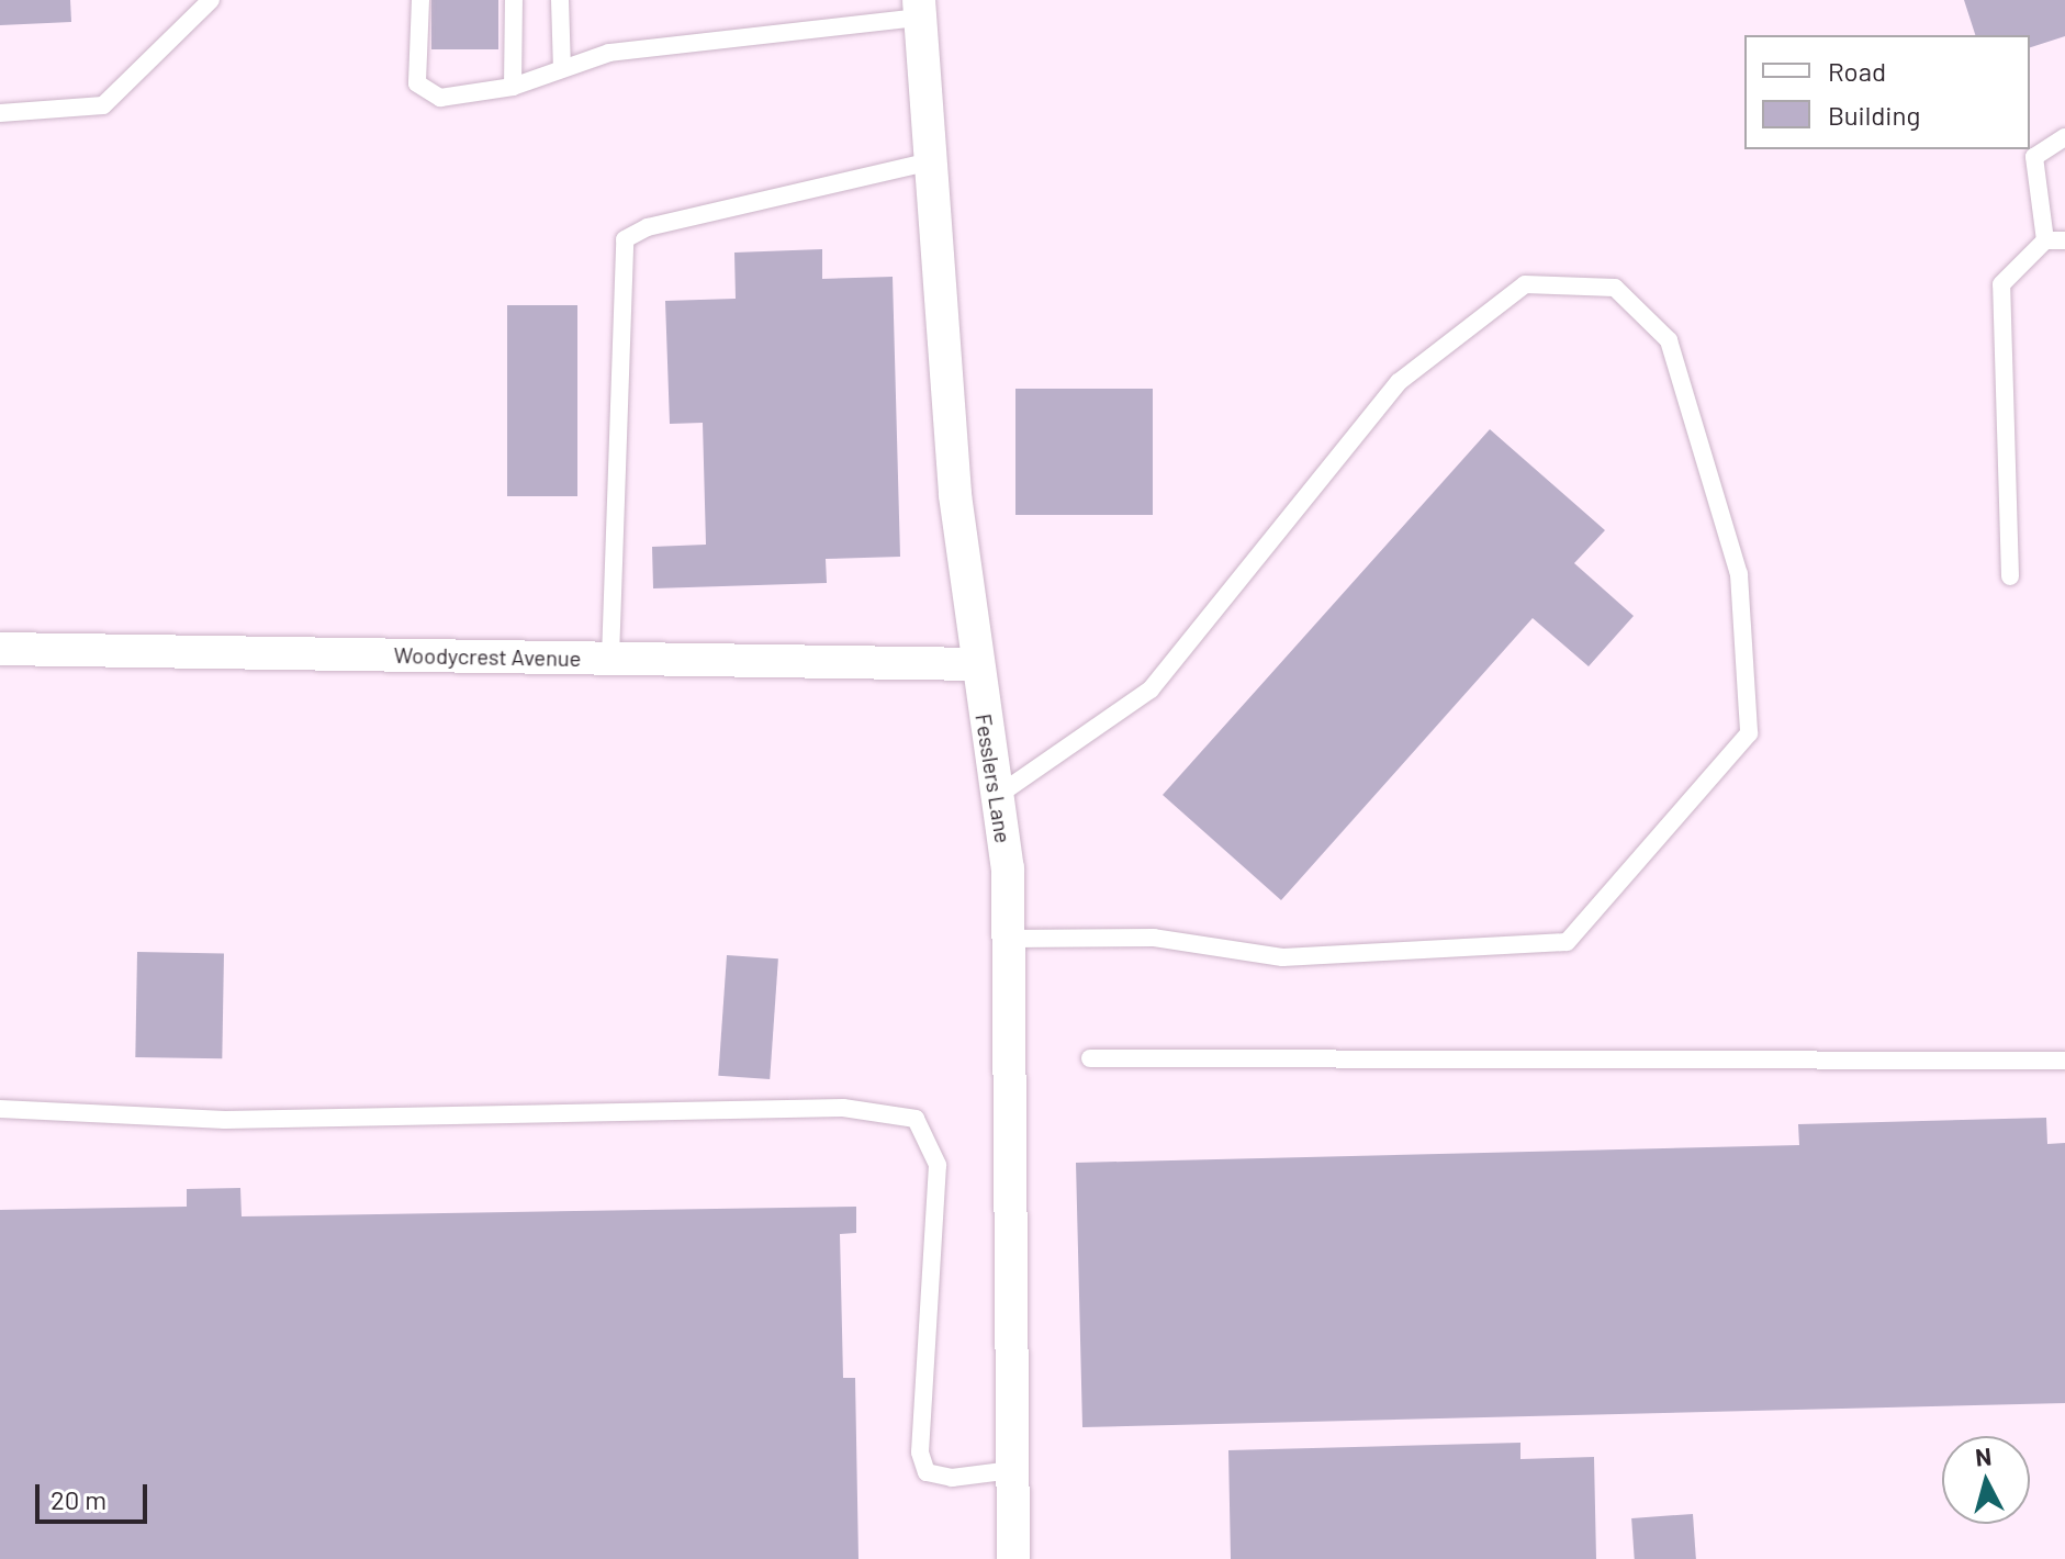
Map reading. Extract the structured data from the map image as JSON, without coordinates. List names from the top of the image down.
{
  "streets": {
    "street": ["Woodycrest Avenue", "Fesslers Lane"]
  },
  "crossings": [
    ["Woodycrest Avenue", "Fesslers Lane"]
  ],
  "legend": ["Road", "Building"],
  "scale_bar": "20 m",
  "north": "top"
}
